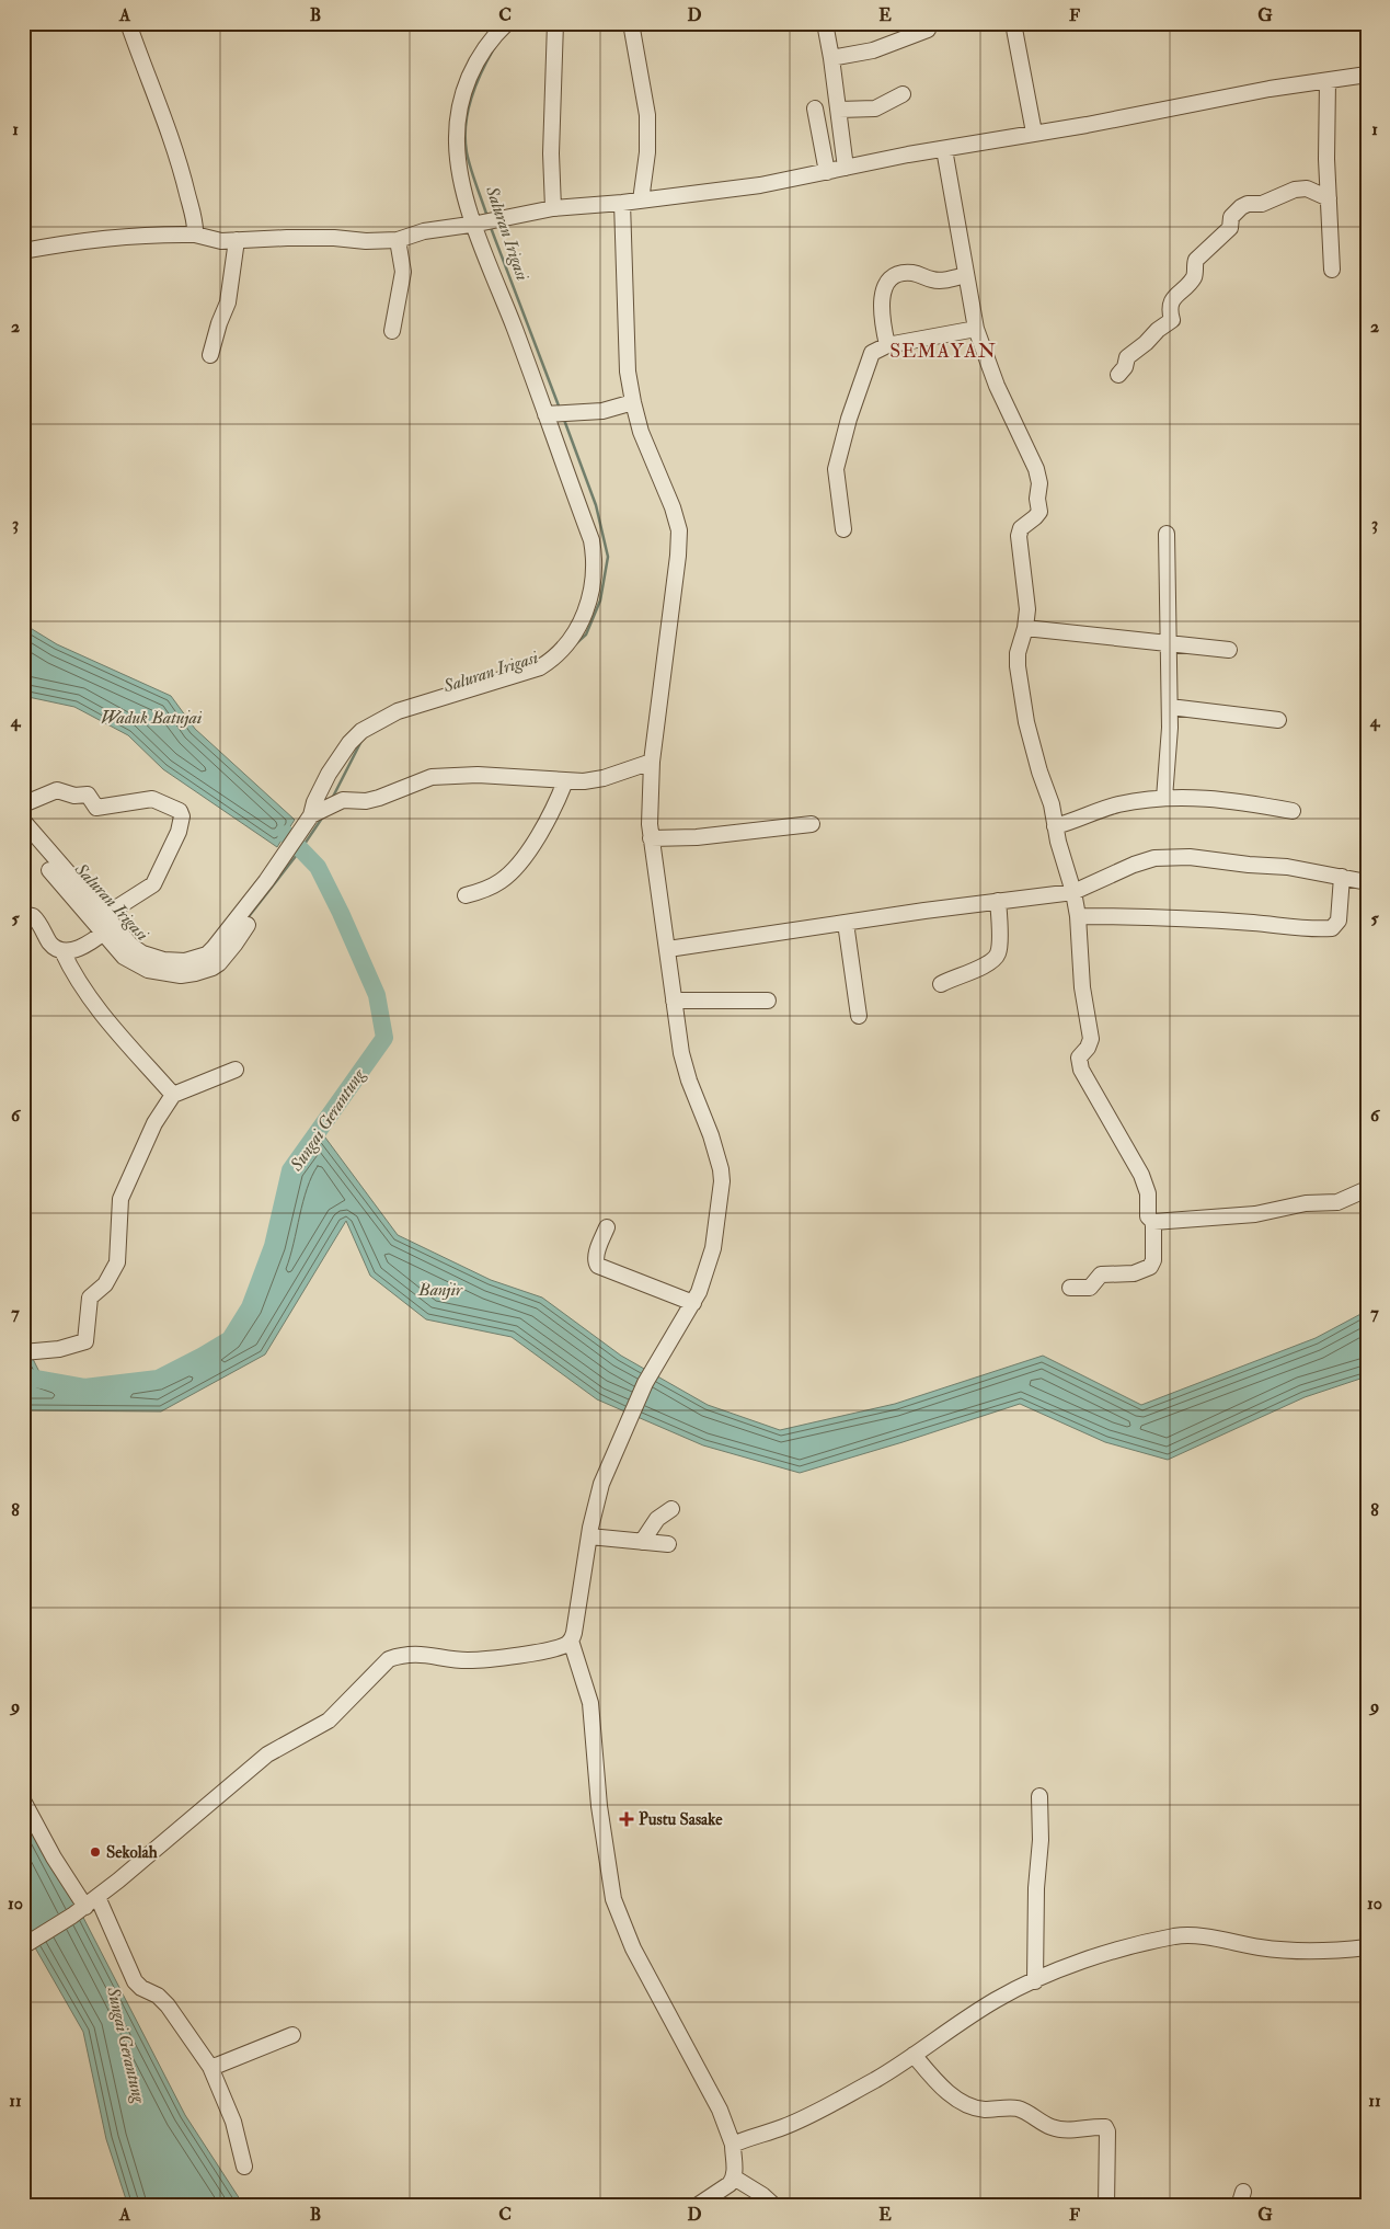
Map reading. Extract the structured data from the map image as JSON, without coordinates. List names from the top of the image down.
{
  "districts": ["SEMAYAN"],
  "water": [
    "Saluran Irigasi",
    "Waduk Batujai",
    "Sungai Gerantung",
    "Banjir"
  ],
  "places": {
    "health": ["Pustu Sasake"],
    "other": ["Sekolah"]
  },
  "grid": {
    "columns": [
      "A",
      "B",
      "C",
      "D",
      "E",
      "F",
      "G"
    ],
    "rows": [
      "1",
      "2",
      "3",
      "4",
      "5",
      "6",
      "7",
      "8",
      "9",
      "10",
      "11"
    ]
  }
}
